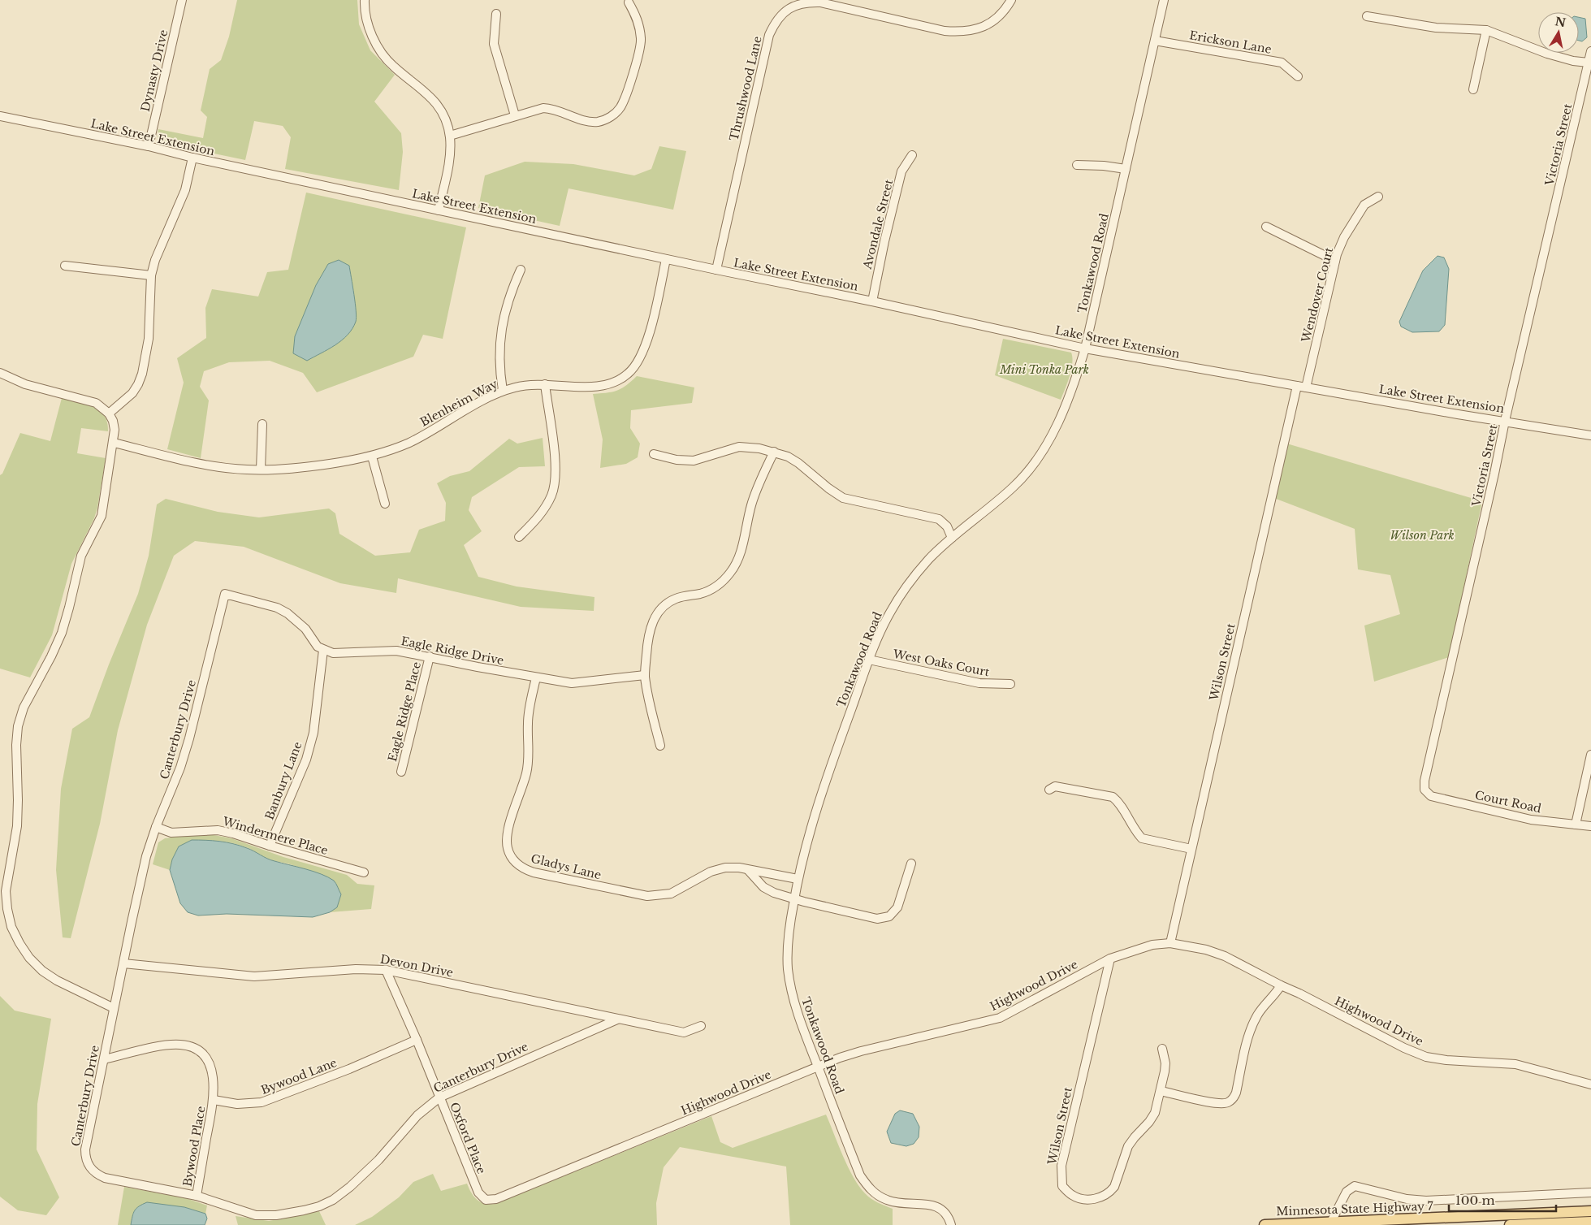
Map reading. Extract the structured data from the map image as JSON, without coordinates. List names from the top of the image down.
{
  "streets": {
    "main road": ["Minnesota State Highway 7"],
    "street": [
      "Erickson Lane",
      "Dynasty Drive",
      "Thrushwood Lane",
      "Lake Street Extension",
      "Victoria Street",
      "Avondale Street",
      "Tonkawood Road",
      "Wendover Court",
      "Blenheim Way",
      "Eagle Ridge Drive",
      "Wilson Street",
      "West Oaks Court",
      "Eagle Ridge Place",
      "Canterbury Drive",
      "Banbury Lane",
      "Court Road",
      "Windermere Place",
      "Gladys Lane",
      "Devon Drive",
      "Highwood Drive",
      "Bywood Lane",
      "Oxford Place",
      "Bywood Place"
    ]
  },
  "crossings": [
    ["Erickson Lane", "Tonkawood Road"],
    ["Dynasty Drive", "Lake Street Extension"],
    ["Thrushwood Lane", "Lake Street Extension"],
    ["Lake Street Extension", "Victoria Street"],
    ["Lake Street Extension", "Avondale Street"],
    ["Lake Street Extension", "Tonkawood Road"],
    ["Lake Street Extension", "Wendover Court"],
    ["Lake Street Extension", "Blenheim Way"],
    ["Lake Street Extension", "Wilson Street"],
    ["Victoria Street", "Court Road"],
    ["Tonkawood Road", "West Oaks Court"],
    ["Tonkawood Road", "Gladys Lane"],
    ["Tonkawood Road", "Highwood Drive"],
    ["Eagle Ridge Drive", "Eagle Ridge Place"],
    ["Eagle Ridge Drive", "Canterbury Drive"],
    ["Eagle Ridge Drive", "Banbury Lane"],
    ["Eagle Ridge Drive", "Gladys Lane"],
    ["Wilson Street", "Highwood Drive"],
    ["Canterbury Drive", "Banbury Lane"],
    ["Canterbury Drive", "Windermere Place"],
    ["Canterbury Drive", "Devon Drive"],
    ["Canterbury Drive", "Oxford Place"],
    ["Canterbury Drive", "Bywood Place"],
    ["Banbury Lane", "Windermere Place"],
    ["Devon Drive", "Oxford Place"],
    ["Highwood Drive", "Oxford Place"],
    ["Bywood Lane", "Oxford Place"],
    ["Bywood Lane", "Bywood Place"]
  ],
  "parks": ["Mini Tonka Park", "Wilson Park"],
  "scale_bar": "100 m",
  "north": "top"
}
